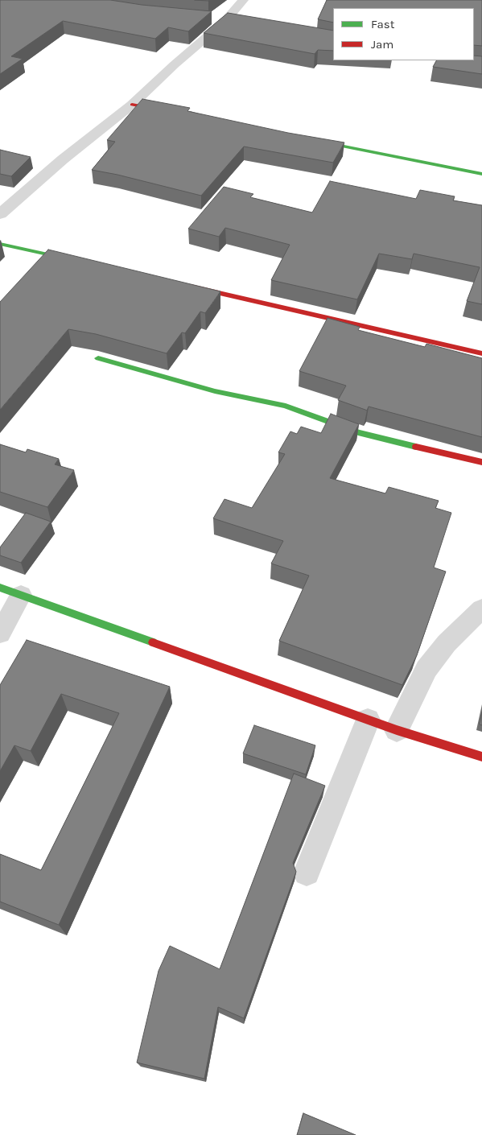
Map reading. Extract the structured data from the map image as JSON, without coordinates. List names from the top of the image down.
{
  "legend": ["Fast", "Jam"]
}
